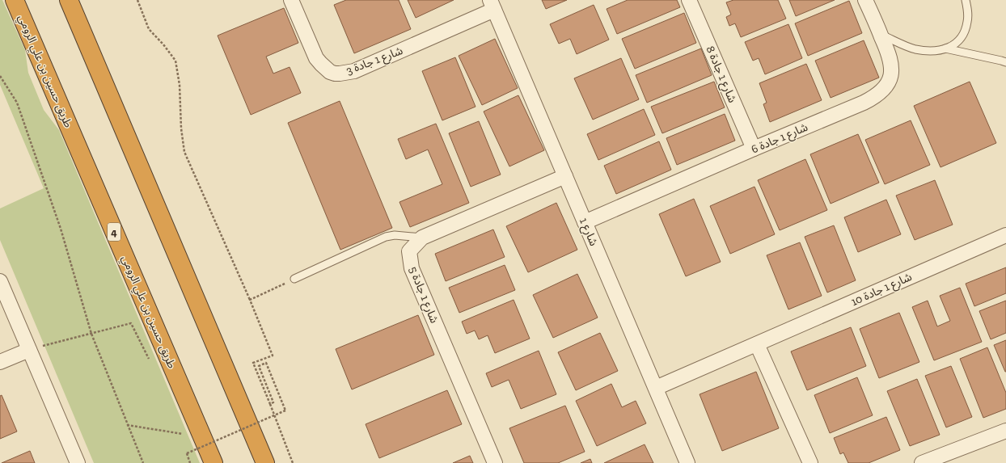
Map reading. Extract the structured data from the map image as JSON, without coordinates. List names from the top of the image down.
{
  "streets": {
    "highway": ["طريق حسين بن علي الرومي", "4"],
    "street": [
      "شارع 1 جادة 3",
      "شارع 1 جادة 8",
      "شارع 1 جادة 6",
      "شارع 1",
      "شارع 1 جادة 10",
      "شارع 1 جادة 5"
    ]
  },
  "crossings": [
    ["شارع 1 جادة 3", "شارع 1"],
    ["شارع 1 جادة 8", "شارع 1 جادة 6"],
    ["شارع 1 جادة 6", "شارع 1"],
    ["شارع 1", "شارع 1 جادة 10"],
    ["شارع 1", "شارع 1 جادة 5"]
  ]
}
